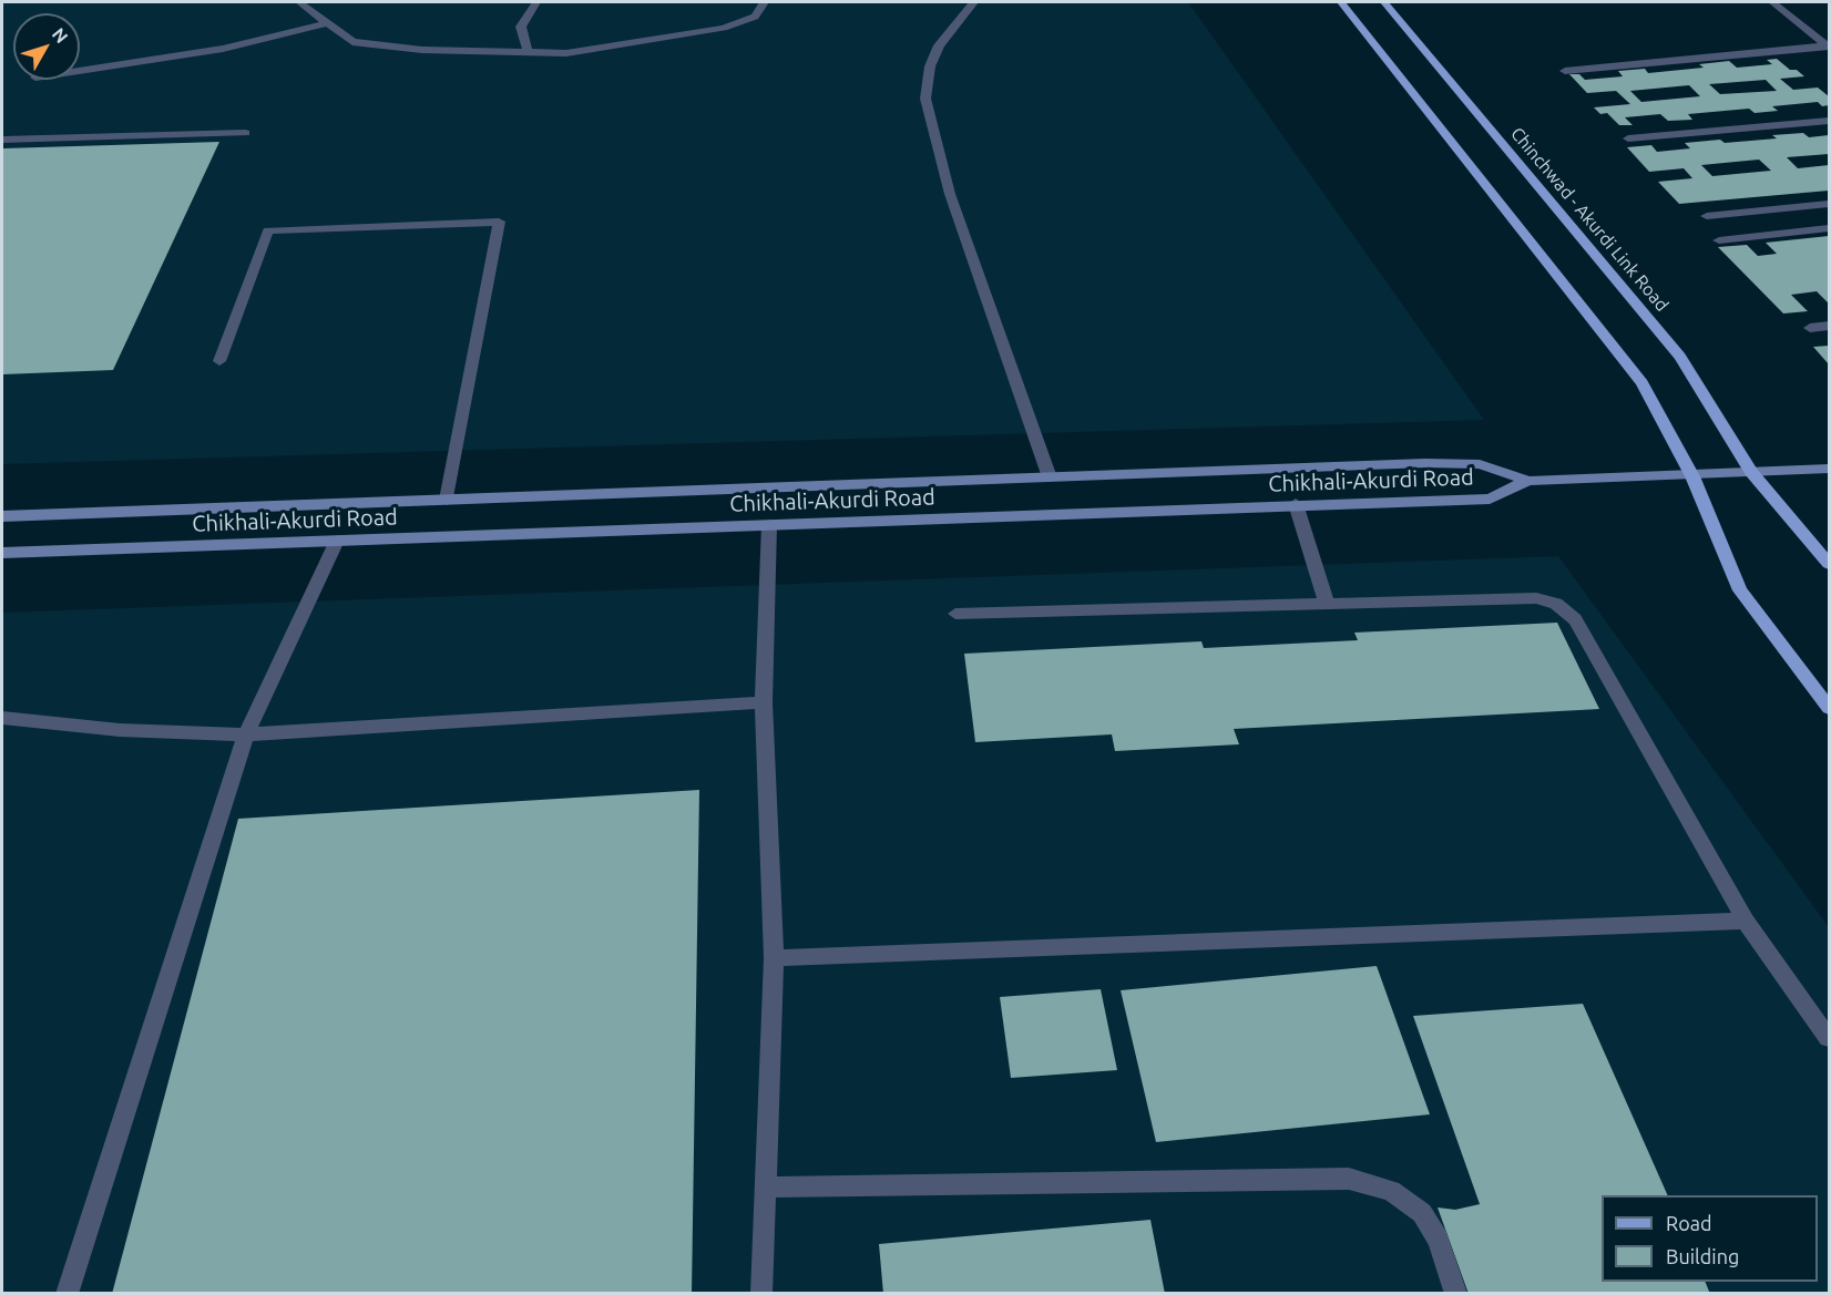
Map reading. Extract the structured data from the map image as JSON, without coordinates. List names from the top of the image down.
{
  "streets": {
    "main road": ["Chinchwad - Akurdi Link Road", "Chikhali-Akurdi Road"]
  },
  "legend": ["Road", "Building"],
  "north": "top right"
}
